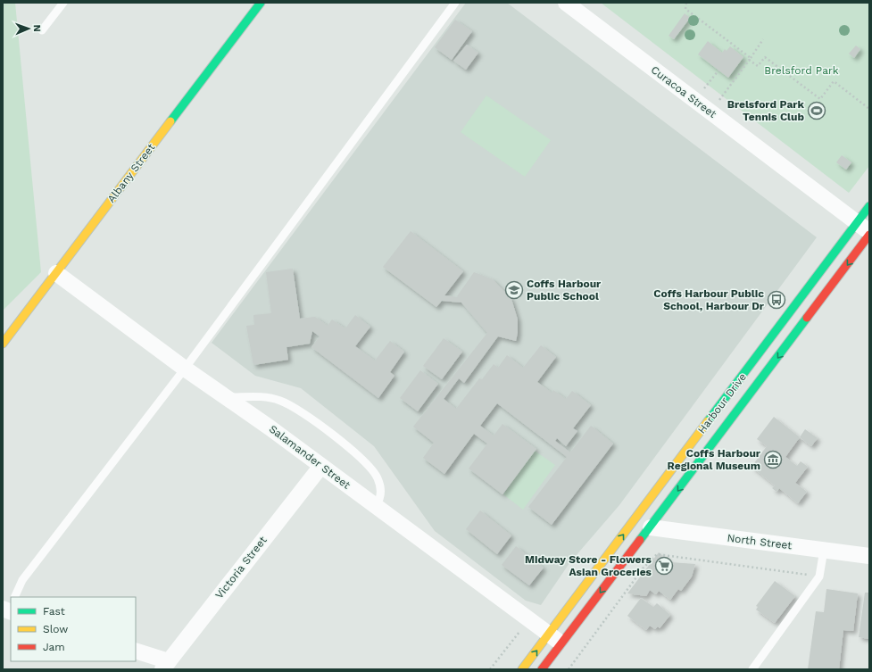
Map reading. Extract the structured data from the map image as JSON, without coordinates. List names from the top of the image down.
{
  "streets": {
    "street": [
      "Curacoa Street",
      "Albany Street",
      "Harbour Drive",
      "Salamander Street",
      "North Street",
      "Victoria Street"
    ]
  },
  "crossings": [
    ["Curacoa Street", "Harbour Drive"],
    ["Albany Street", "Salamander Street"],
    ["Harbour Drive", "Salamander Street"],
    ["Harbour Drive", "North Street"],
    ["Salamander Street", "Victoria Street"]
  ],
  "parks": ["Brelsford Park"],
  "places": {
    "sports": ["Brelsford Park Tennis Club"],
    "school or university": ["Coffs Harbour Public School"],
    "bus stop": ["Coffs Harbour Public School, Harbour Dr"],
    "museum": ["Coffs Harbour Regional Museum"],
    "supermarket": ["Midway Store - Flowers Asian Groceries"]
  },
  "legend": ["Fast", "Slow", "Jam"],
  "north": "right"
}
